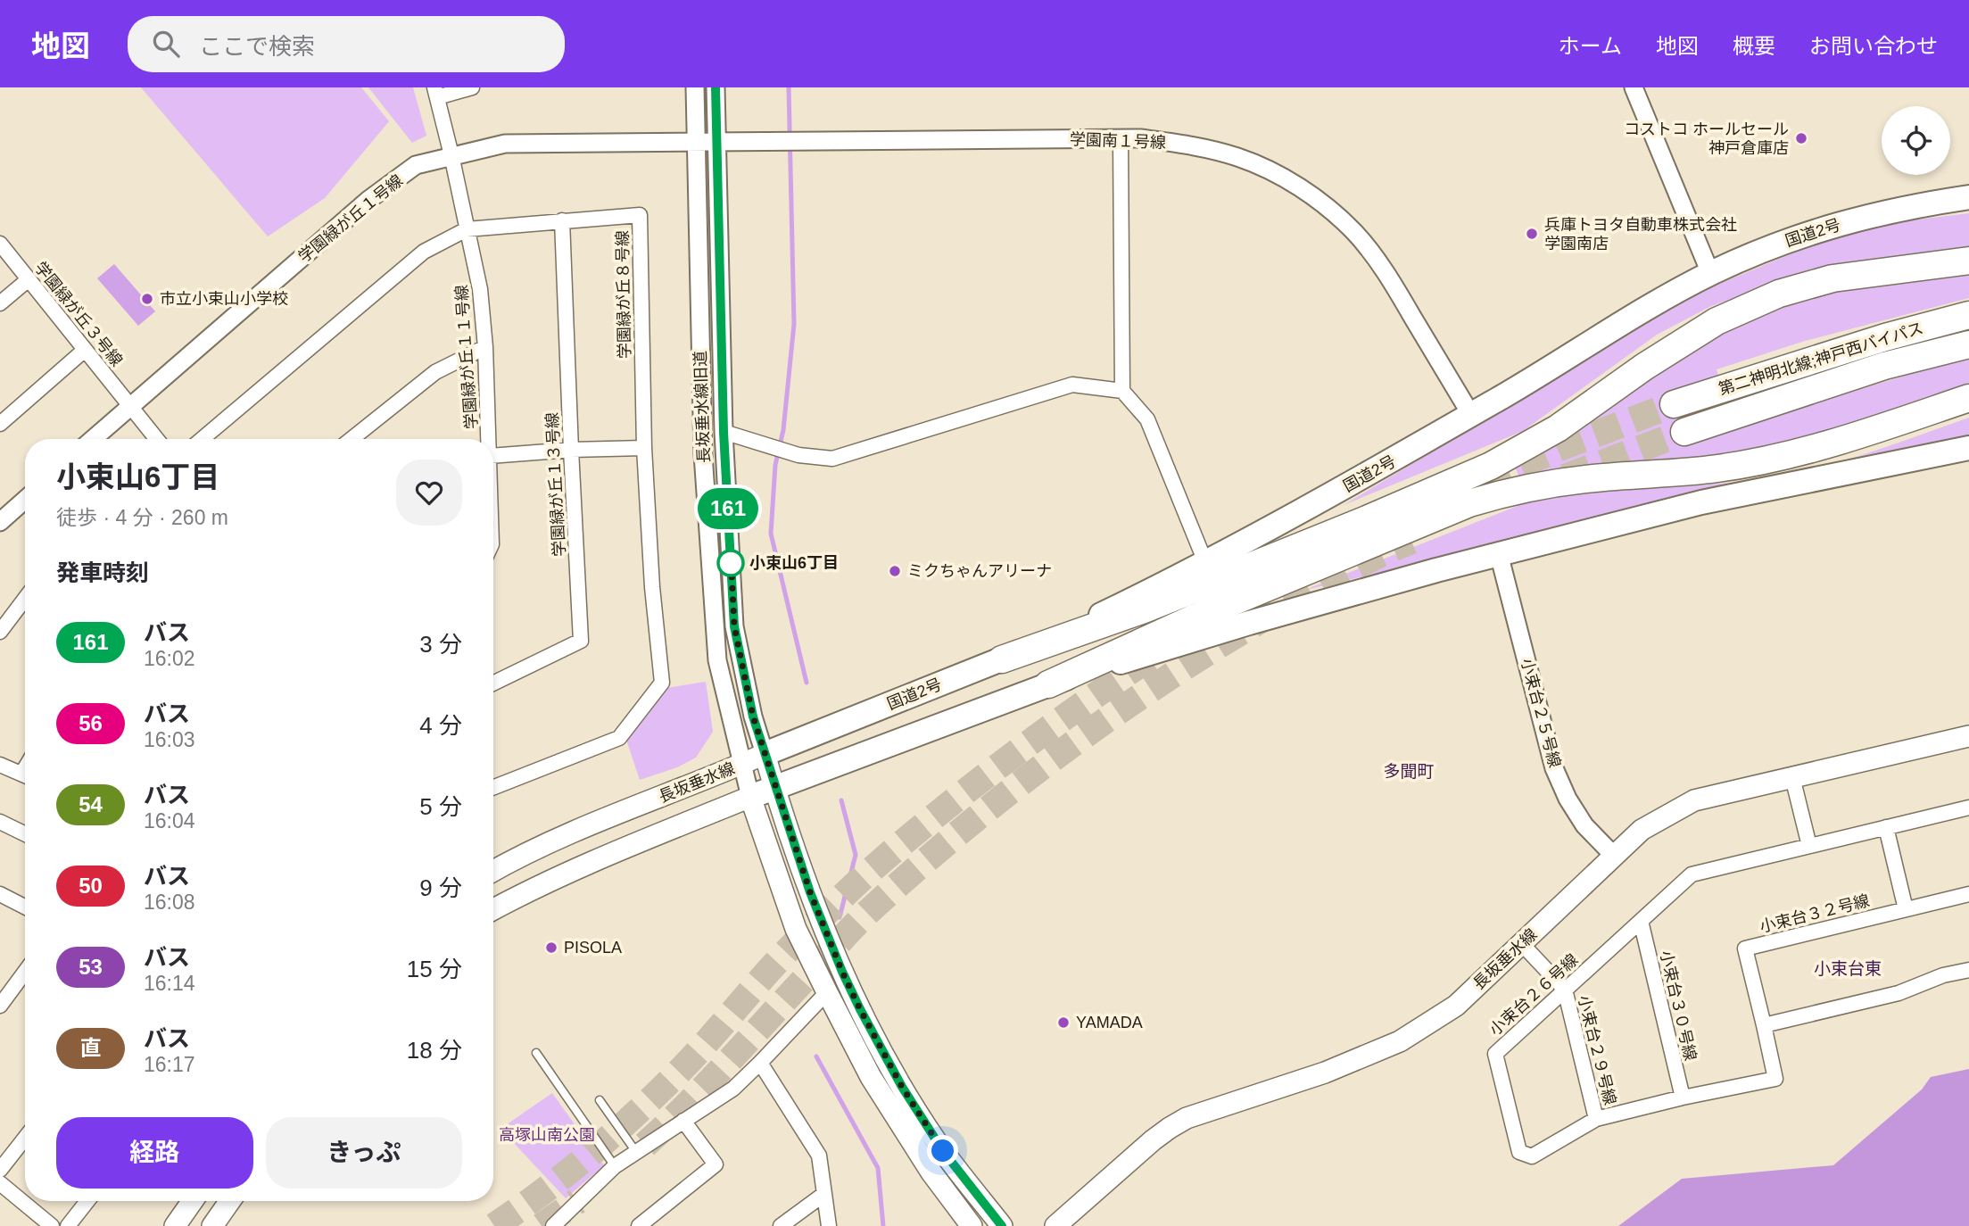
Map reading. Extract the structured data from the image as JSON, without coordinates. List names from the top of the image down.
{
  "streets": {
    "highway": ["国道2号", "第二神明北線;神戸西バイパス"],
    "main road": ["長坂垂水線"],
    "street": [
      "学園南１号線",
      "学園緑が丘１号線",
      "学園緑が丘８号線",
      "学園緑が丘３号線",
      "学園緑が丘１１号線",
      "長坂垂水線旧道",
      "学園緑が丘１３号線",
      "小束台２５号線",
      "小束台３２号線",
      "小束台２６号線",
      "小束台３０号線",
      "小束台２９号線"
    ]
  },
  "crossings": [
    ["学園南１号線", "学園緑が丘１号線"],
    ["学園南１号線", "国道2号"],
    ["学園緑が丘１号線", "学園緑が丘３号線"],
    ["学園緑が丘１号線", "学園緑が丘１１号線"],
    ["学園緑が丘１号線", "長坂垂水線旧道"],
    ["国道2号", "長坂垂水線旧道"],
    ["国道2号", "長坂垂水線"],
    ["学園緑が丘８号線", "学園緑が丘１１号線"],
    ["学園緑が丘８号線", "学園緑が丘１３号線"],
    ["長坂垂水線旧道", "長坂垂水線"],
    ["小束台２５号線", "長坂垂水線"],
    ["小束台３２号線", "小束台２６号線"],
    ["小束台２６号線", "小束台３０号線"],
    ["小束台２６号線", "小束台２９号線"]
  ],
  "districts": ["多聞町", "小束台東"],
  "parks": ["高塚山南公園"],
  "places": [
    "コストコ ホールセール 神戸倉庫店",
    "兵庫トヨタ自動車株式会社 学園南店",
    "市立小束山小学校",
    "小束山6丁目",
    "ミクちゃんアリーナ",
    "PISOLA",
    "YAMADA"
  ],
  "lines": ["bus line 161"],
  "page": {
    "header": "地図",
    "search": "ここで検索",
    "nav": [
      "ホーム",
      "地図",
      "概要",
      "お問い合わせ"
    ],
    "on_map": "161",
    "heading": [
      ["小束山6丁目", "徒歩 · 4 分 · 260 m"],
      "発車時刻"
    ],
    "list": [
      {
        "mark": "161",
        "name": "バス",
        "note": "16:02",
        "value": "3 分"
      },
      {
        "mark": "56",
        "name": "バス",
        "note": "16:03",
        "value": "4 分"
      },
      {
        "mark": "54",
        "name": "バス",
        "note": "16:04",
        "value": "5 分"
      },
      {
        "mark": "50",
        "name": "バス",
        "note": "16:08",
        "value": "9 分"
      },
      {
        "mark": "53",
        "name": "バス",
        "note": "16:14",
        "value": "15 分"
      },
      {
        "mark": "直",
        "name": "バス",
        "note": "16:17",
        "value": "18 分"
      }
    ],
    "buttons": ["経路", "きっぷ"]
  }
}
